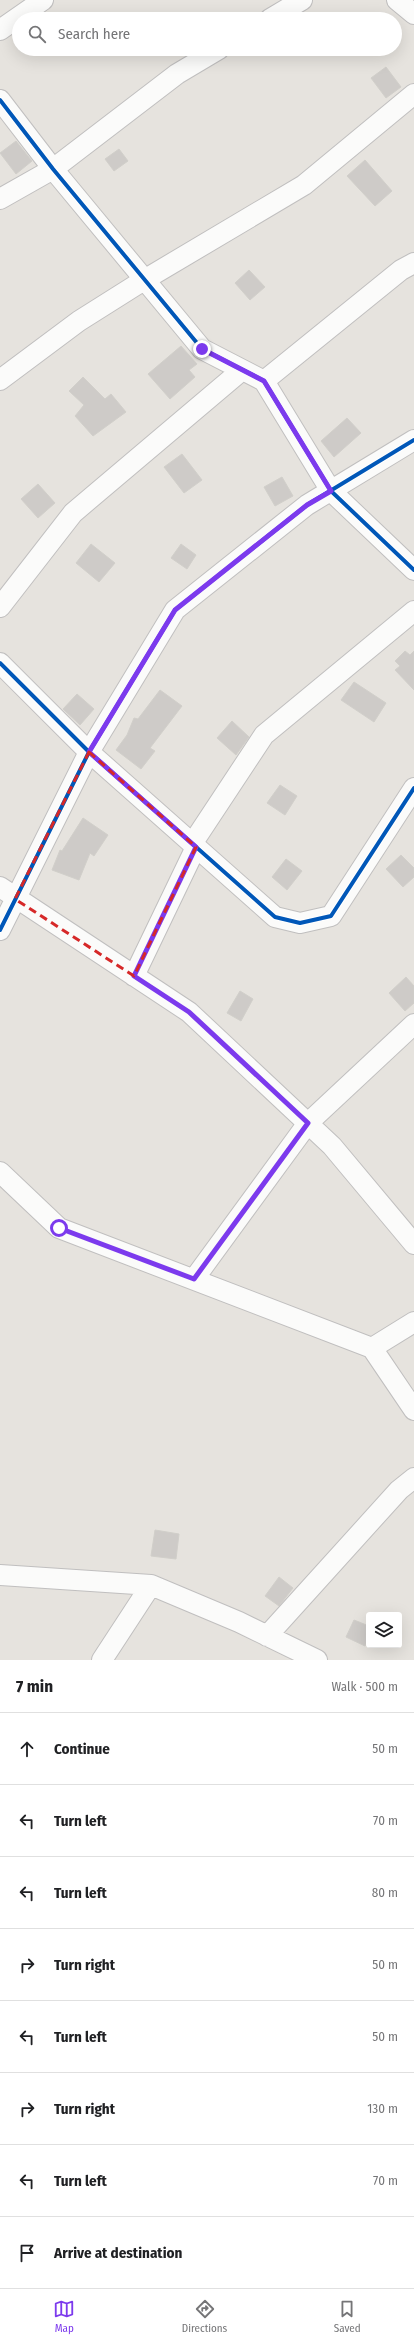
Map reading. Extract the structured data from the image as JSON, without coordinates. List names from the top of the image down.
{
  "page": {
    "search": "Search here",
    "heading": ["7 min", "Walk · 500 m"],
    "list": [
      ["Continue", "50 m"],
      ["Turn left", "70 m"],
      ["Turn left", "80 m"],
      ["Turn right", "50 m"],
      ["Turn left", "50 m"],
      ["Turn right", "130 m"],
      ["Turn left", "70 m"],
      "Arrive at destination"
    ],
    "nav": ["Map", "Directions", "Saved"]
  }
}
